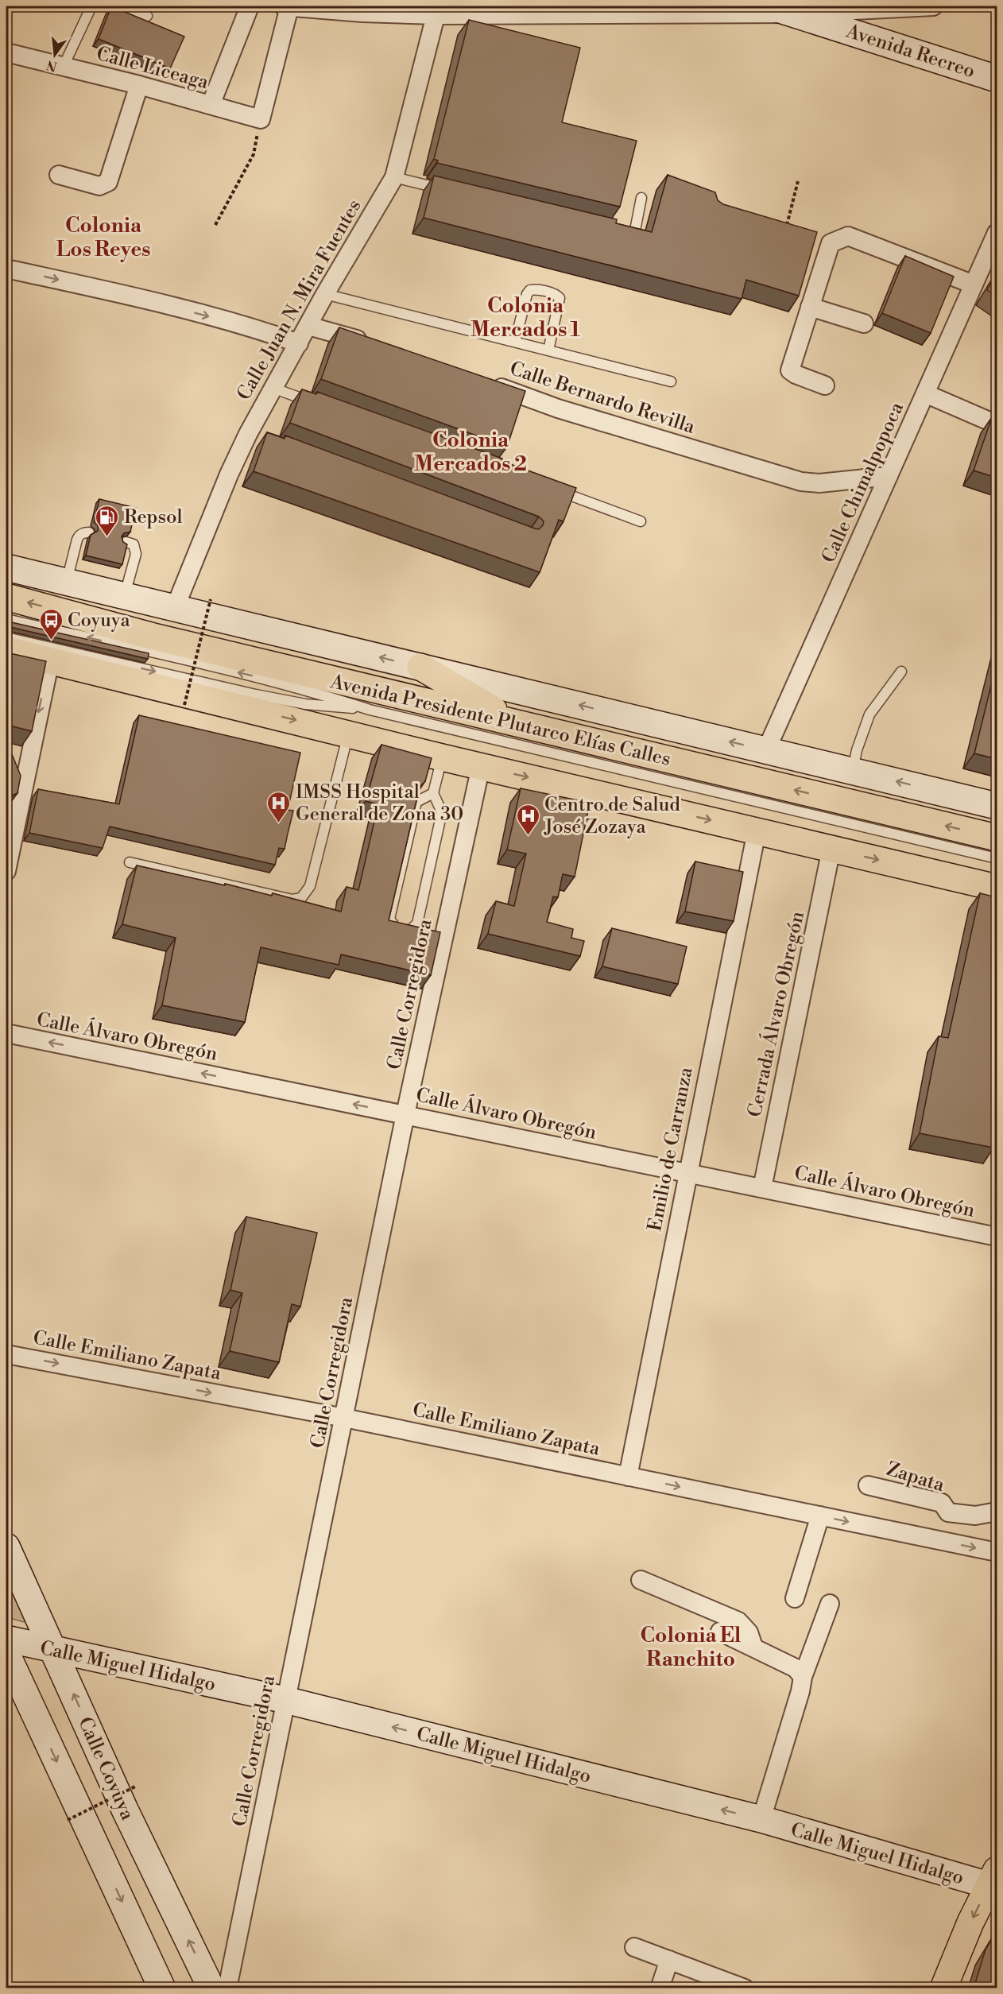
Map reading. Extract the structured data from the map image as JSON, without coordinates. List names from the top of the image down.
{
  "streets": {
    "main road": ["Avenida Presidente Plutarco Elías Calles"],
    "street": [
      "Avenida Recreo",
      "Calle Liceaga",
      "Calle Juan N. Mira Fuentes",
      "Calle Bernardo Revilla",
      "Calle Chimalpopoca",
      "Calle Corregidora",
      "Cerrada Álvaro Obregón",
      "Calle Álvaro Obregón",
      "Emilio de Carranza",
      "Calle Emiliano Zapata",
      "Zapata",
      "Calle Miguel Hidalgo",
      "Calle Coyuya"
    ]
  },
  "crossings": [
    ["Calle Juan N. Mira Fuentes", "Avenida Presidente Plutarco Elías Calles"],
    ["Calle Bernardo Revilla", "Calle Chimalpopoca"],
    ["Calle Chimalpopoca", "Avenida Presidente Plutarco Elías Calles"],
    ["Calle Corregidora", "Calle Álvaro Obregón"],
    ["Calle Corregidora", "Calle Emiliano Zapata"],
    ["Calle Corregidora", "Calle Miguel Hidalgo"],
    ["Cerrada Álvaro Obregón", "Calle Álvaro Obregón"],
    ["Calle Álvaro Obregón", "Emilio de Carranza"],
    ["Emilio de Carranza", "Calle Emiliano Zapata"],
    ["Calle Miguel Hidalgo", "Calle Coyuya"]
  ],
  "one_way": ["Avenida Presidente Plutarco Elías Calles", "Calle Álvaro Obregón"],
  "districts": [
    "Colonia Los Reyes",
    "Colonia Mercados 1",
    "Colonia Mercados 2",
    "Colonia El Ranchito"
  ],
  "places": {
    "fuel station": ["Repsol"],
    "bus stop": ["Coyuya"],
    "hospital": ["IMSS Hospital General de Zona 30", "Centro de Salud José Zozaya"]
  },
  "north": "bottom"
}
